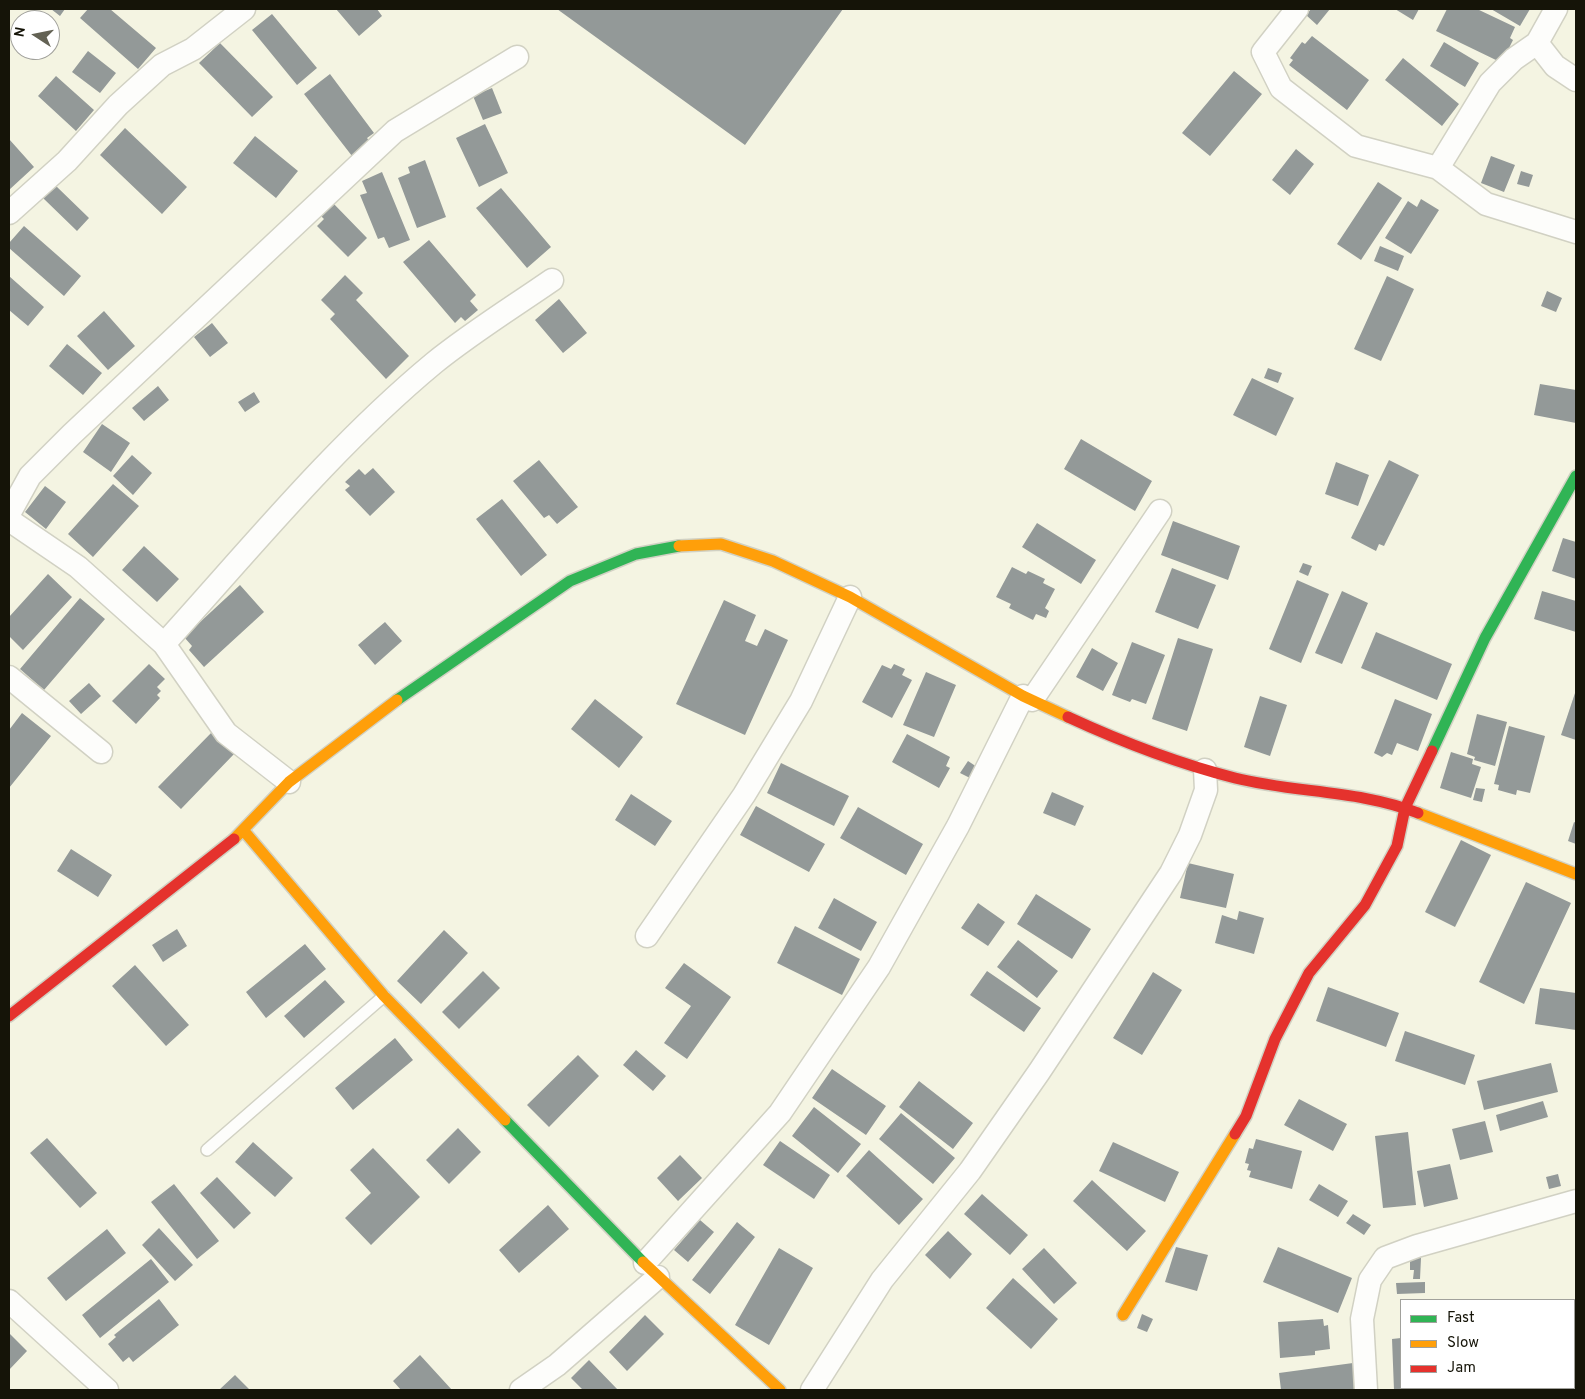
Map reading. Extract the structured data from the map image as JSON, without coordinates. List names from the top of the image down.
{
  "legend": ["Fast", "Slow", "Jam"],
  "north": "left"
}
